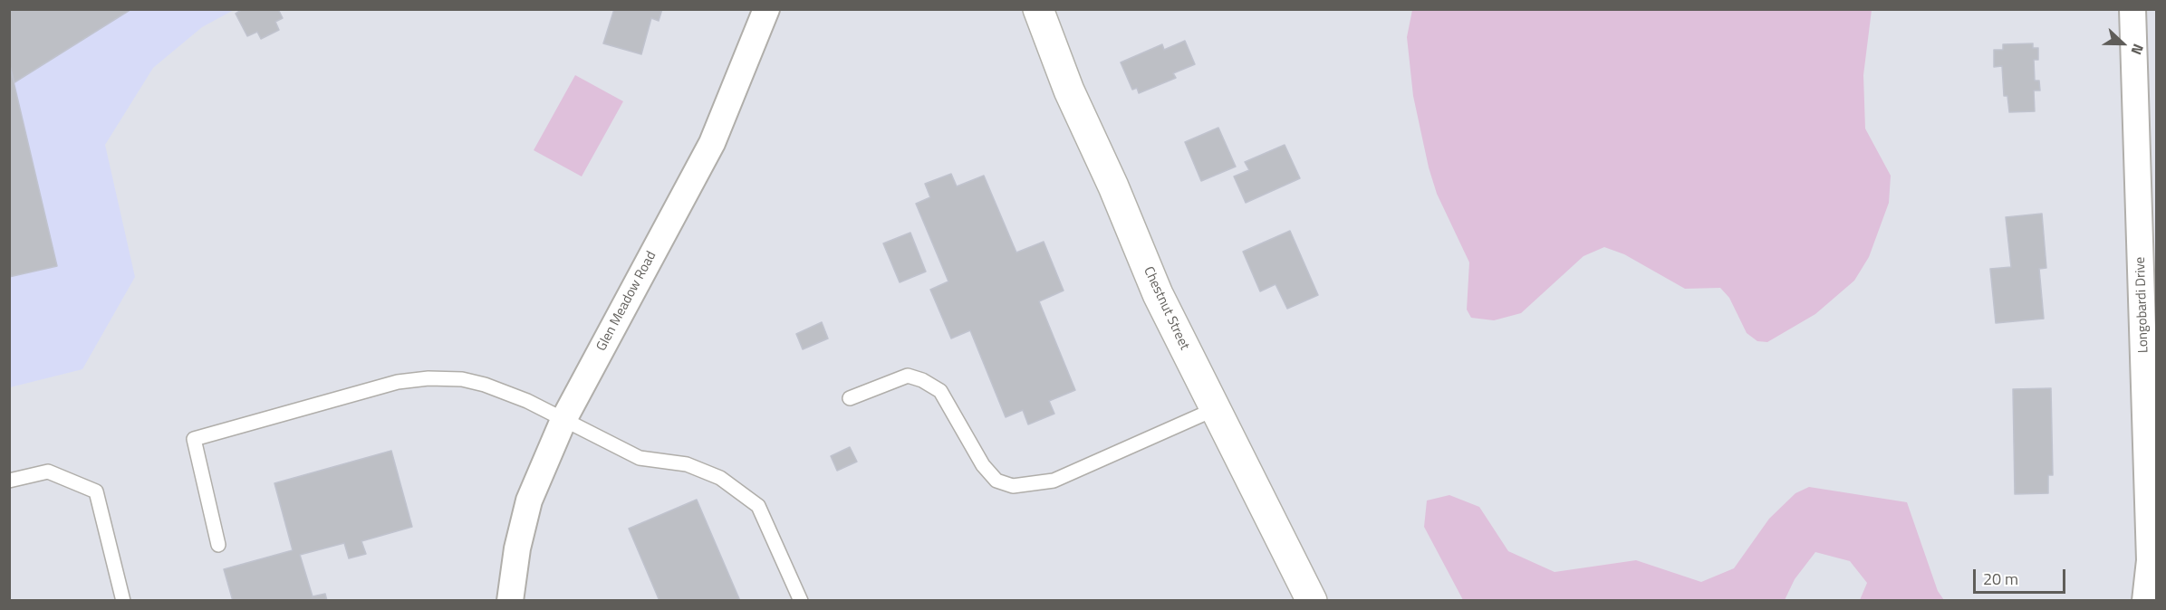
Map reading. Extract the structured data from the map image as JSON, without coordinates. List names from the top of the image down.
{
  "streets": {
    "main road": ["Chestnut Street"],
    "street": ["Glen Meadow Road", "Longobardi Drive"]
  },
  "scale_bar": "20 m",
  "north": "right"
}
